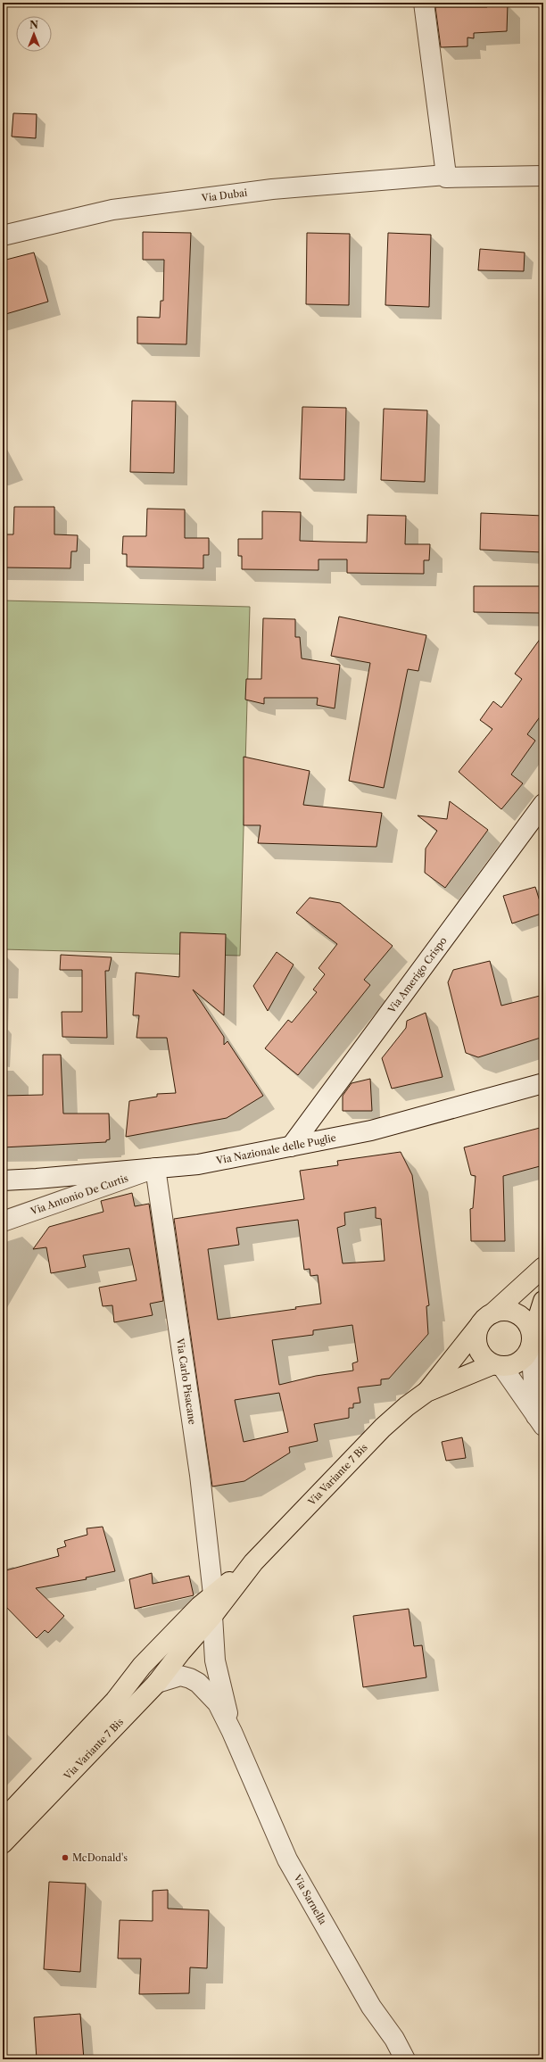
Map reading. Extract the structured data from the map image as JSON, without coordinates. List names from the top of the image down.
{
  "streets": {
    "main road": ["Via Variante 7 Bis"],
    "street": [
      "Via Dubai",
      "Via Amerigo Crispo",
      "Via Nazionale delle Puglie",
      "Via Antonio De Curtis",
      "Via Carlo Pisacane",
      "Via Sarnella"
    ]
  },
  "crossings": [
    ["Via Amerigo Crispo", "Via Nazionale delle Puglie"],
    ["Via Nazionale delle Puglie", "Via Antonio De Curtis"],
    ["Via Nazionale delle Puglie", "Via Carlo Pisacane"],
    ["Via Antonio De Curtis", "Via Carlo Pisacane"],
    ["Via Carlo Pisacane", "Via Variante 7 Bis"]
  ],
  "places": ["McDonald's"],
  "north": "top"
}
